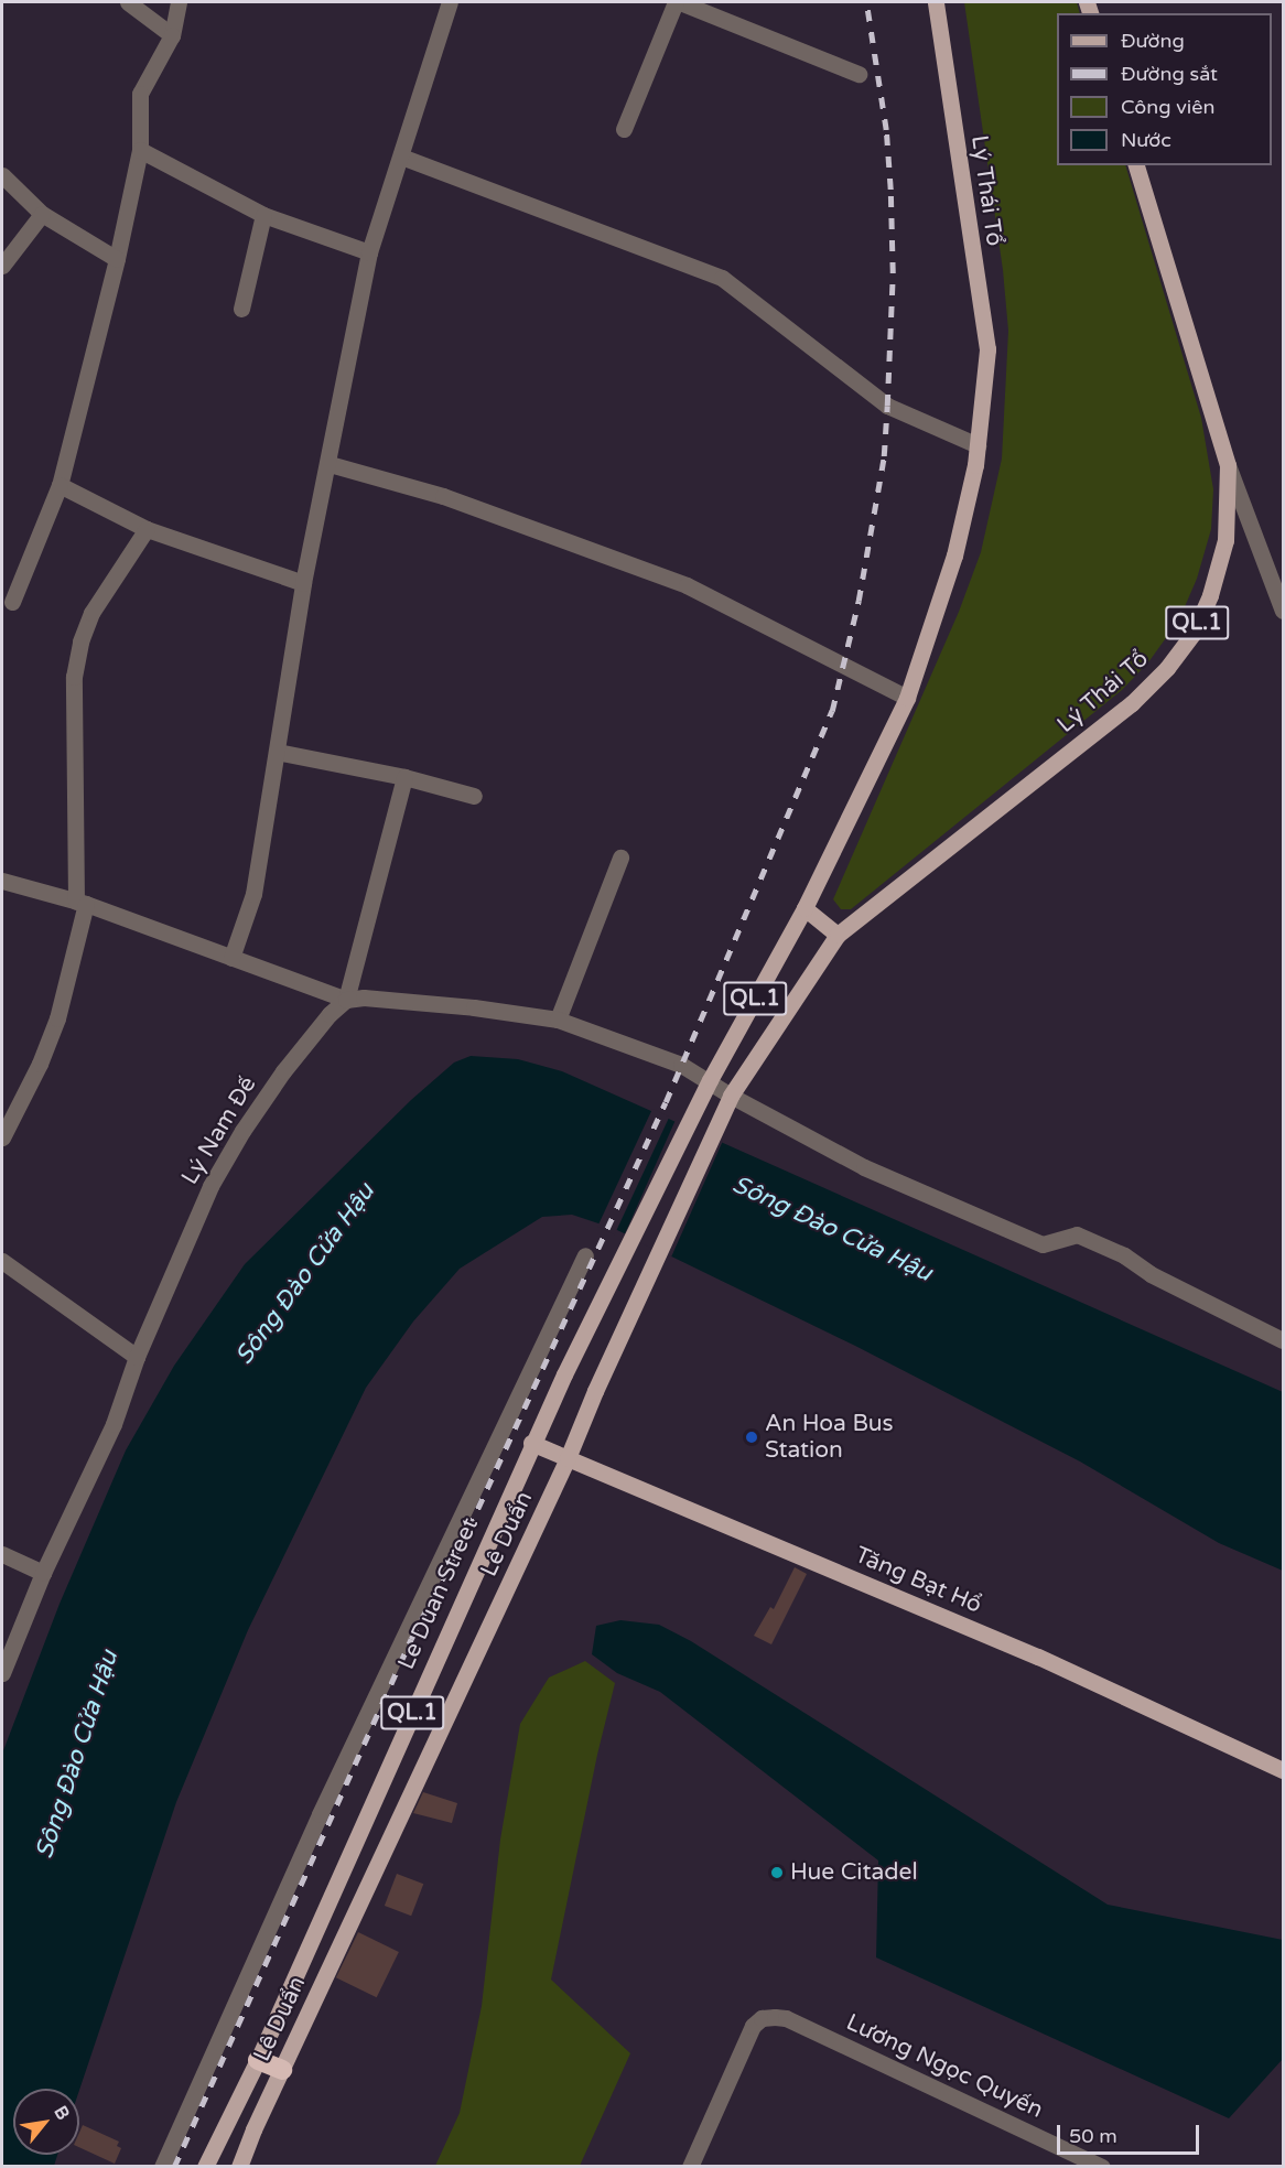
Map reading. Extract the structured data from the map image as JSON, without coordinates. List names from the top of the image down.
{
  "streets": {
    "main road": [
      "Lý Thái Tổ",
      "QL.1",
      "Lê Duẩn",
      "Tăng Bạt Hổ",
      "Le Duan Street"
    ],
    "street": ["Lý Nam Đế", "Lương Ngọc Quyến"]
  },
  "crossings": [
    ["Lý Thái Tổ", "QL.1"],
    ["Lý Thái Tổ", "Lê Duẩn"],
    ["QL.1", "Le Duan Street"],
    ["Lê Duẩn", "Tăng Bạt Hổ"],
    ["Tăng Bạt Hổ", "Le Duan Street"]
  ],
  "water": ["Sông Đào Cửa Hậu"],
  "places": ["An Hoa Bus Station", "Hue Citadel"],
  "legend": [
    "Đường",
    "Đường sắt",
    "Công viên",
    "Nước"
  ],
  "scale_bar": "50 m",
  "north": "top right"
}
